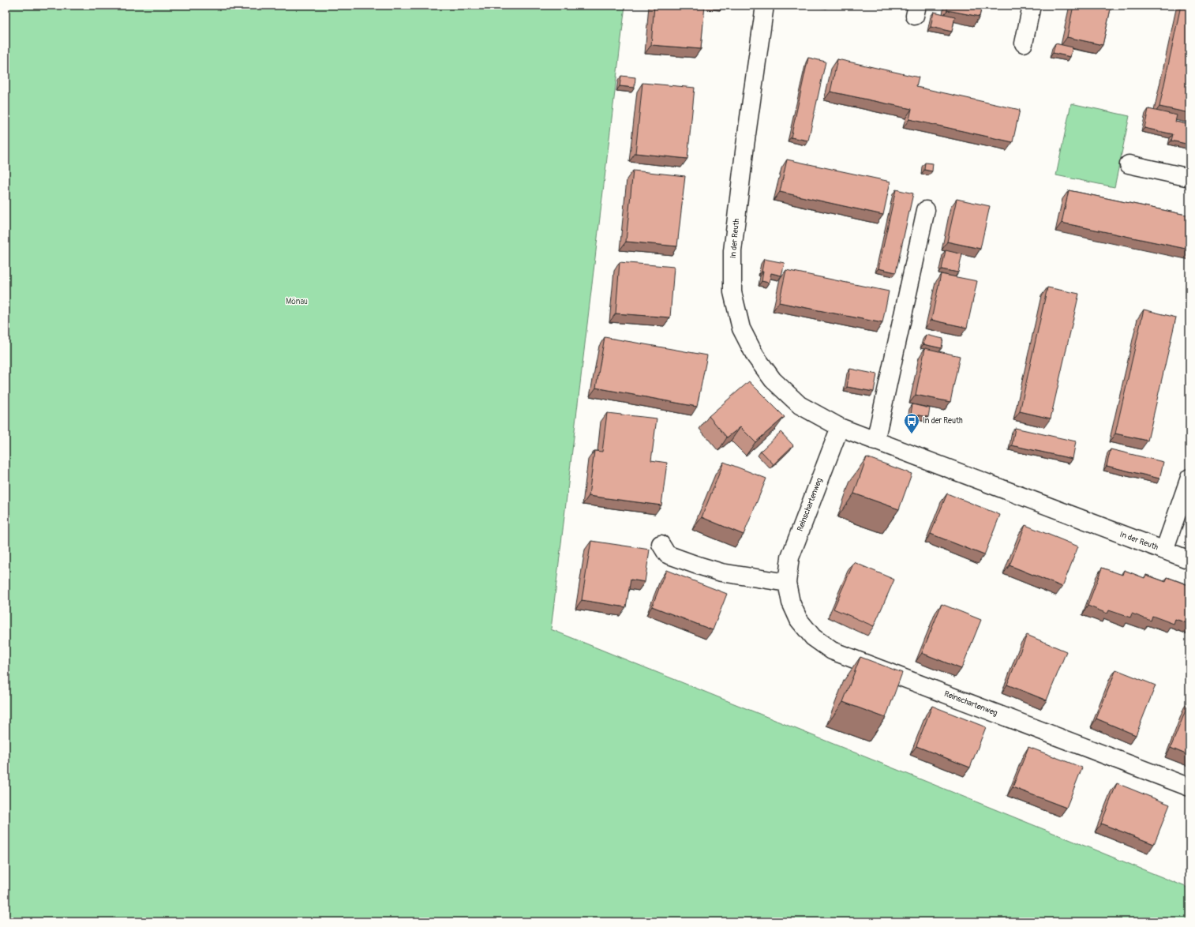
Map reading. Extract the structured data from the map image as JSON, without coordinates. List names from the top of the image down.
{
  "streets": {
    "street": ["In der Reuth", "Reinschartenweg"]
  },
  "crossings": [
    ["In der Reuth", "Reinschartenweg"]
  ],
  "parks": ["Mönau"],
  "places": {
    "bus stop": ["In der Reuth"]
  }
}
